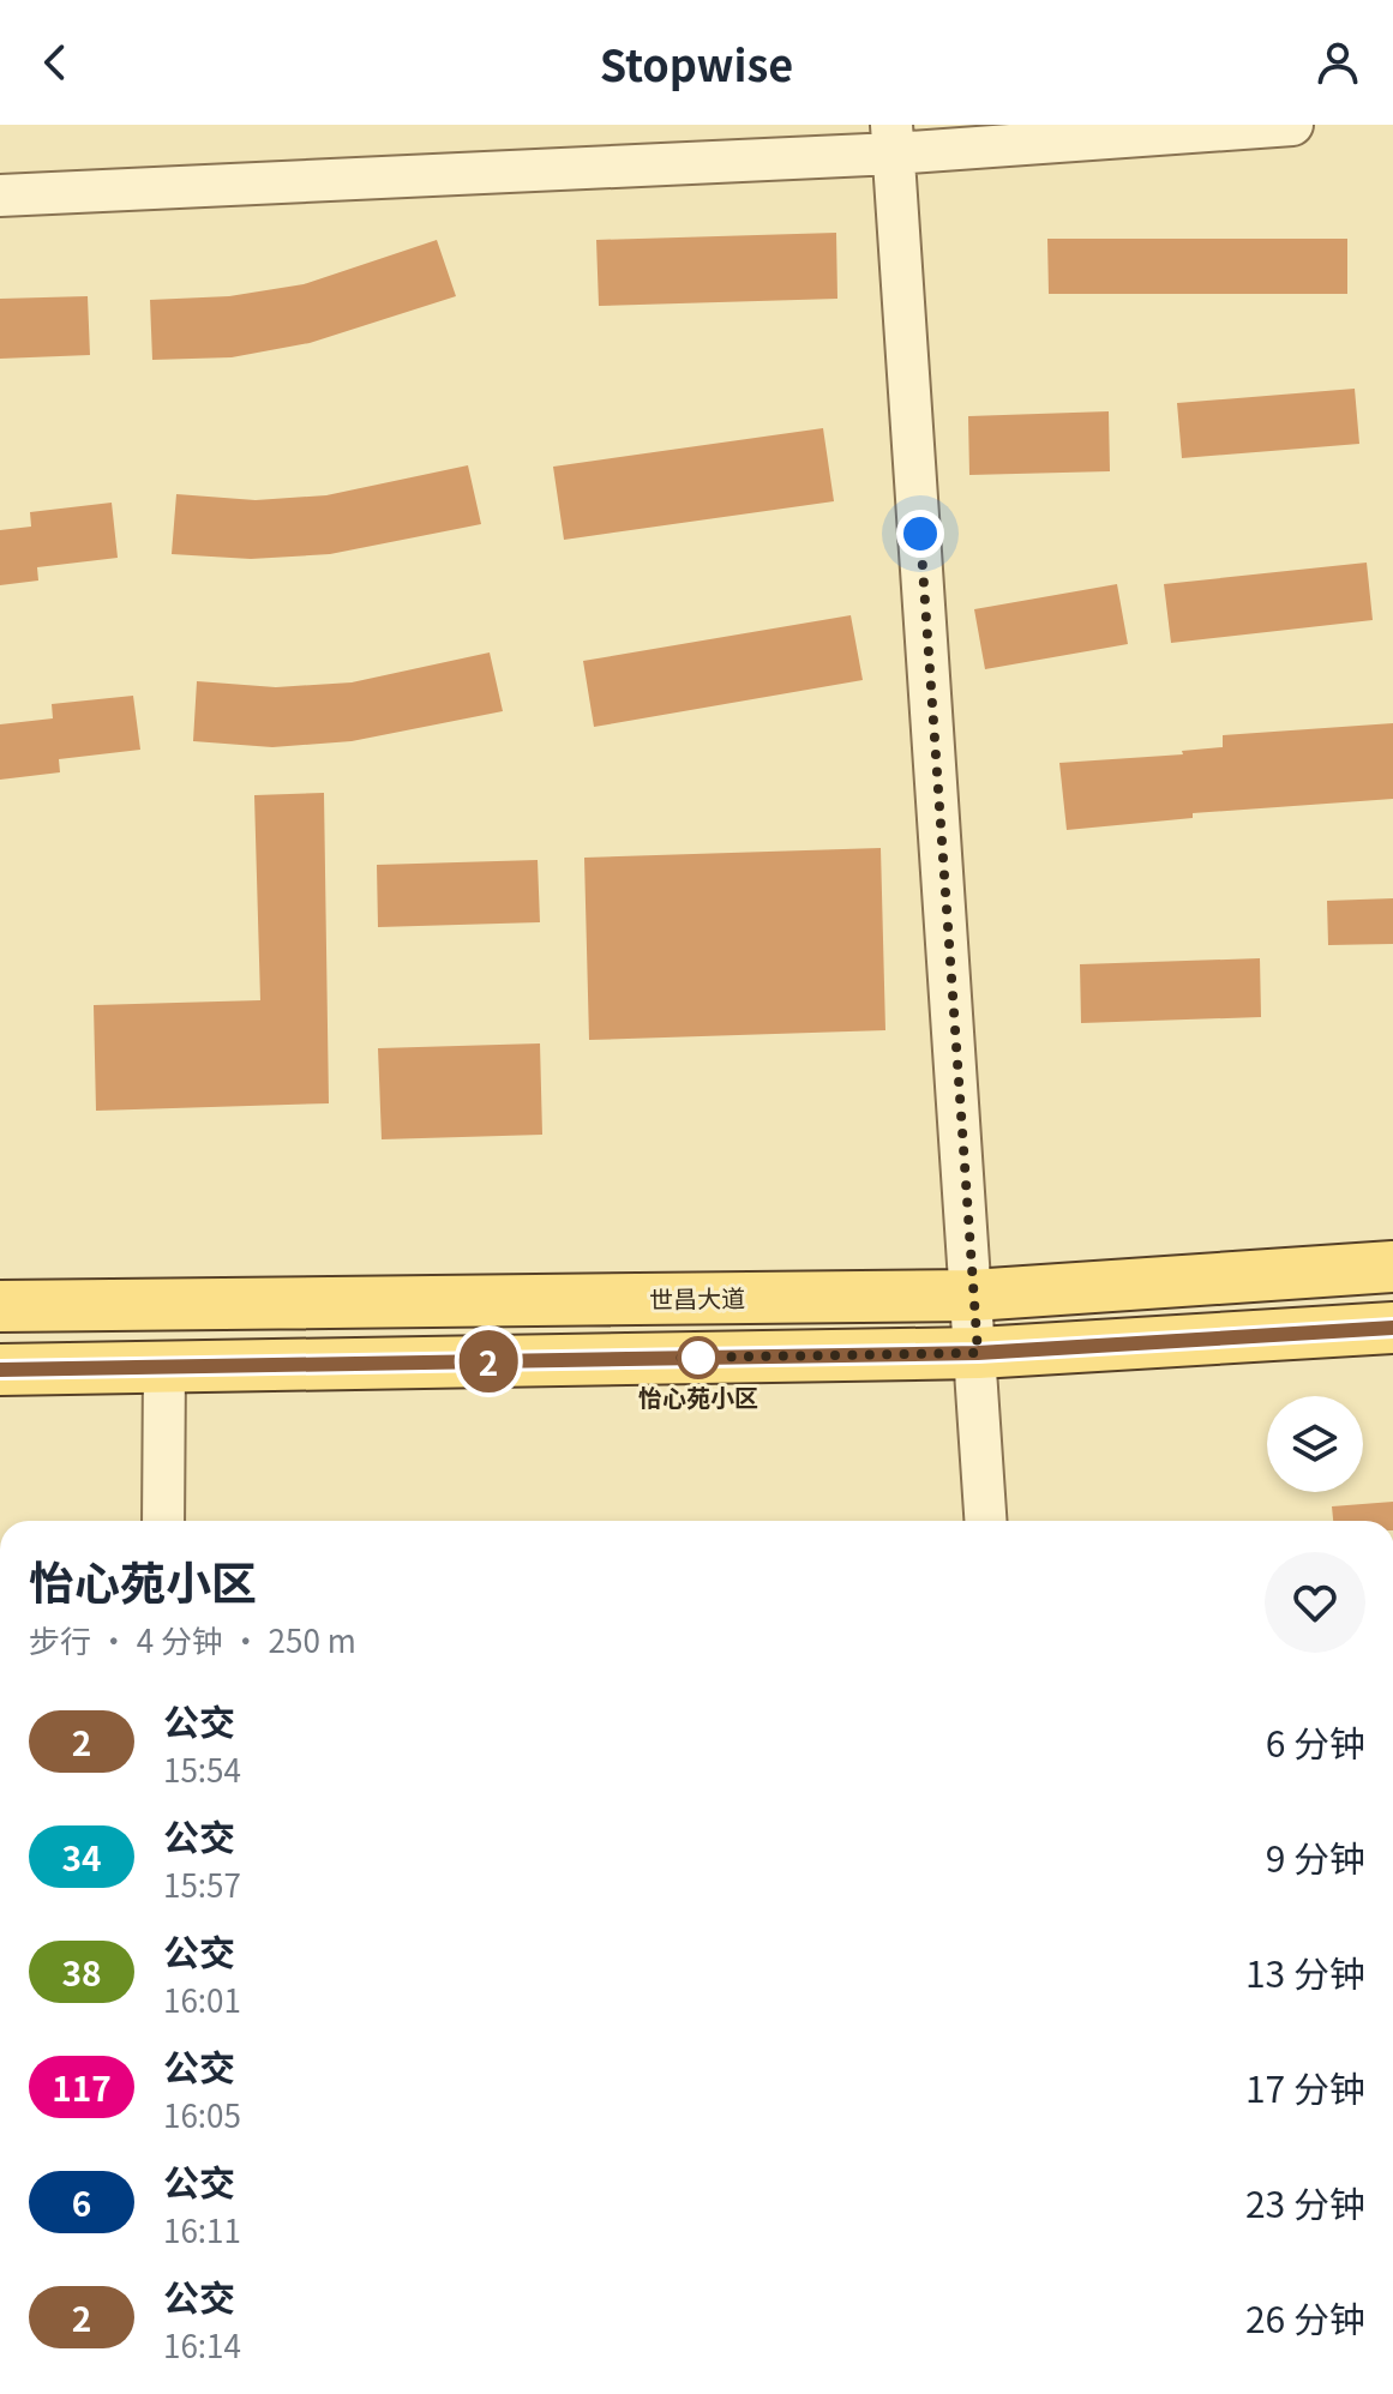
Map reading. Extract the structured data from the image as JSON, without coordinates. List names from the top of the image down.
{
  "streets": {
    "main road": ["世昌大道"]
  },
  "places": ["怡心苑小区"],
  "lines": ["bus line 2"],
  "page": {
    "header": "Stopwise",
    "on_map": "2",
    "heading": ["怡心苑小区", "步行 · 4 分钟 · 250 m"],
    "list": [
      {
        "mark": "2",
        "name": "公交",
        "note": "15:54",
        "value": "6 分钟"
      },
      {
        "mark": "34",
        "name": "公交",
        "note": "15:57",
        "value": "9 分钟"
      },
      {
        "mark": "38",
        "name": "公交",
        "note": "16:01",
        "value": "13 分钟"
      },
      {
        "mark": "117",
        "name": "公交",
        "note": "16:05",
        "value": "17 分钟"
      },
      {
        "mark": "6",
        "name": "公交",
        "note": "16:11",
        "value": "23 分钟"
      },
      {
        "mark": "2",
        "name": "公交",
        "note": "16:14",
        "value": "26 分钟"
      }
    ]
  }
}
